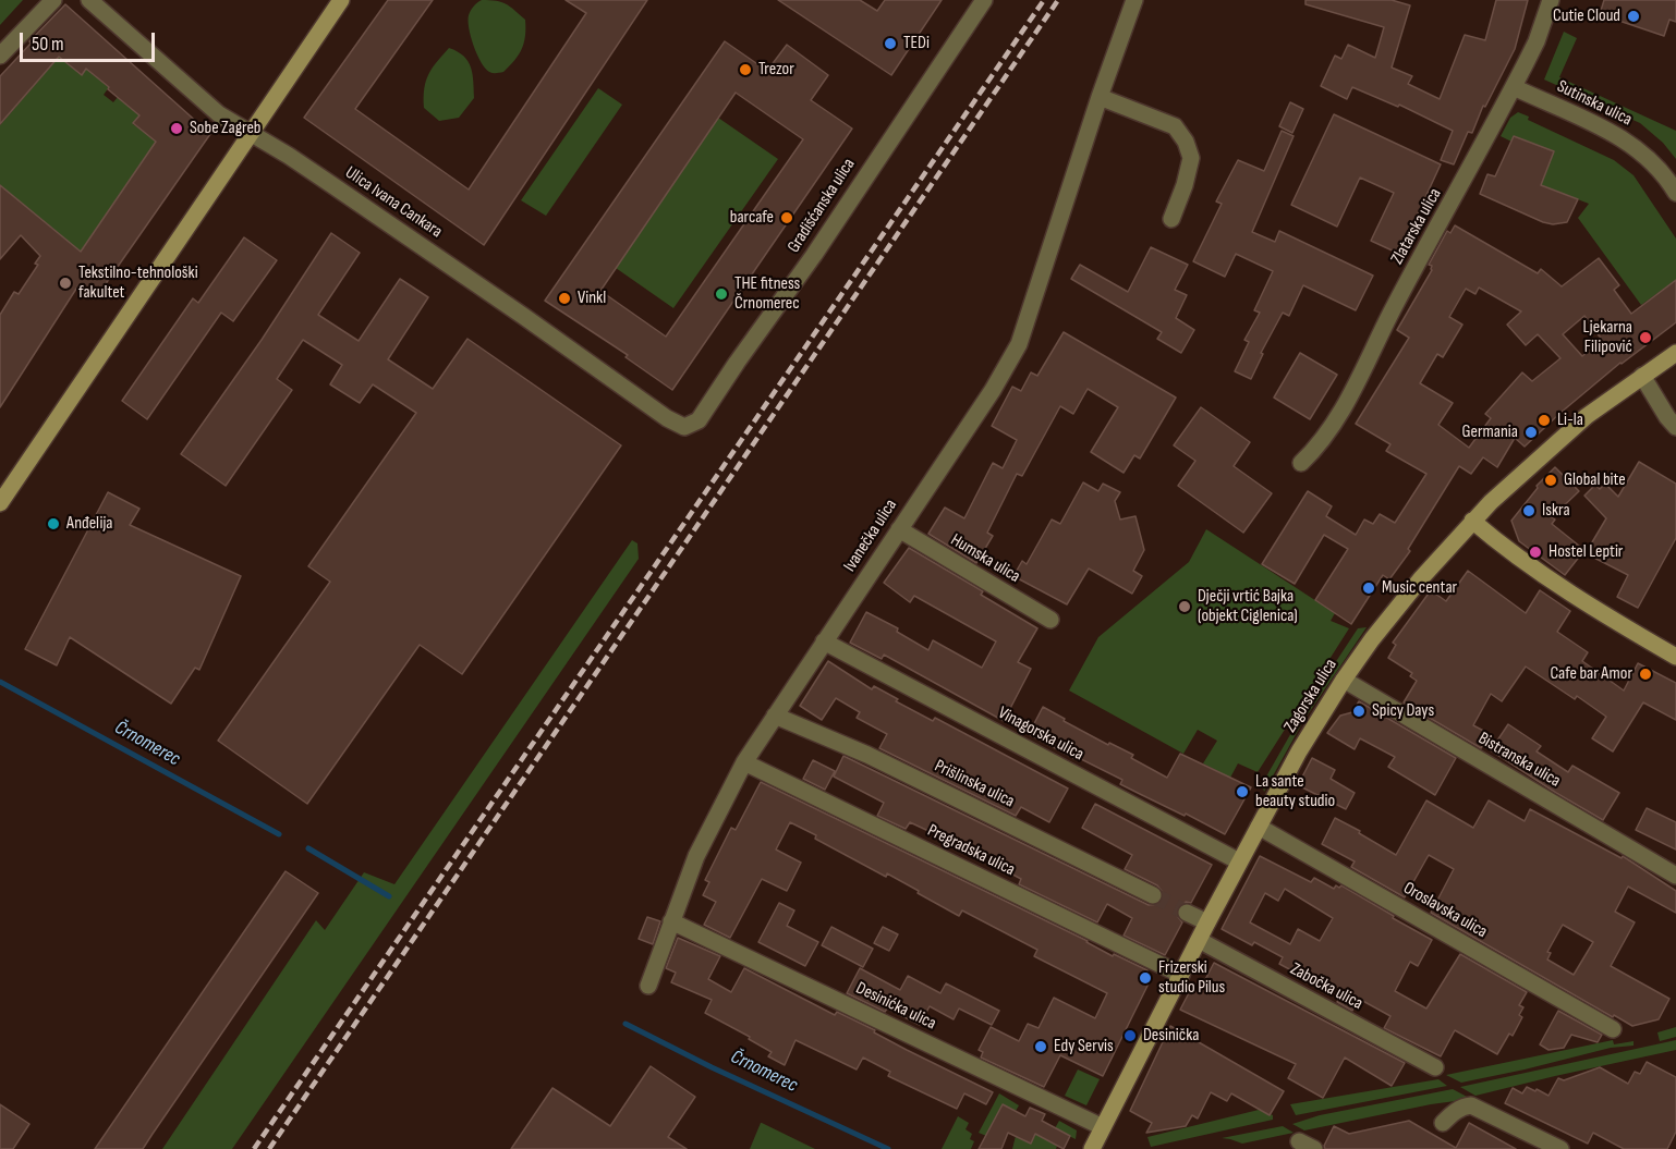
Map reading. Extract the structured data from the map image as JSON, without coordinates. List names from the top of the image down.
{
  "streets": {
    "street": [
      "Sutinska ulica",
      "Ulica Ivana Cankara",
      "Gradišćanska ulica",
      "Zlatarska ulica",
      "Ivanečka ulica",
      "Humska ulica",
      "Zagorska ulica",
      "Vinagorska ulica",
      "Bistranska ulica",
      "Prišlinska ulica",
      "Pregradska ulica",
      "Oroslavska ulica",
      "Zabočka ulica",
      "Desinićka ulica"
    ]
  },
  "crossings": [
    ["Sutinska ulica", "Zlatarska ulica"],
    ["Ulica Ivana Cankara", "Gradišćanska ulica"],
    ["Ivanečka ulica", "Humska ulica"],
    ["Ivanečka ulica", "Vinagorska ulica"],
    ["Ivanečka ulica", "Prišlinska ulica"],
    ["Ivanečka ulica", "Pregradska ulica"],
    ["Ivanečka ulica", "Desinićka ulica"],
    ["Zagorska ulica", "Vinagorska ulica"],
    ["Zagorska ulica", "Bistranska ulica"],
    ["Zagorska ulica", "Pregradska ulica"],
    ["Zagorska ulica", "Oroslavska ulica"],
    ["Zagorska ulica", "Zabočka ulica"],
    ["Zagorska ulica", "Desinićka ulica"]
  ],
  "water": ["Črnomerec"],
  "places": [
    "Cutie Cloud",
    "TEDi",
    "Trezor",
    "Sobe Zagreb",
    "barcafe",
    "Tekstilno-tehnološki fakultet",
    "THE fitness Črnomerec",
    "Vinkl",
    "Ljekarna Filipović",
    "Li-la",
    "Germania",
    "Global bite",
    "Iskra",
    "Anđelija",
    "Hostel Leptir",
    "Music centar",
    "Dječji vrtić Bajka (objekt Ciglenica)",
    "Cafe bar Amor",
    "Spicy Days",
    "La sante beauty studio",
    "Frizerski studio Pilus",
    "Desinička",
    "Edy Servis"
  ],
  "scale_bar": "50 m"
}
